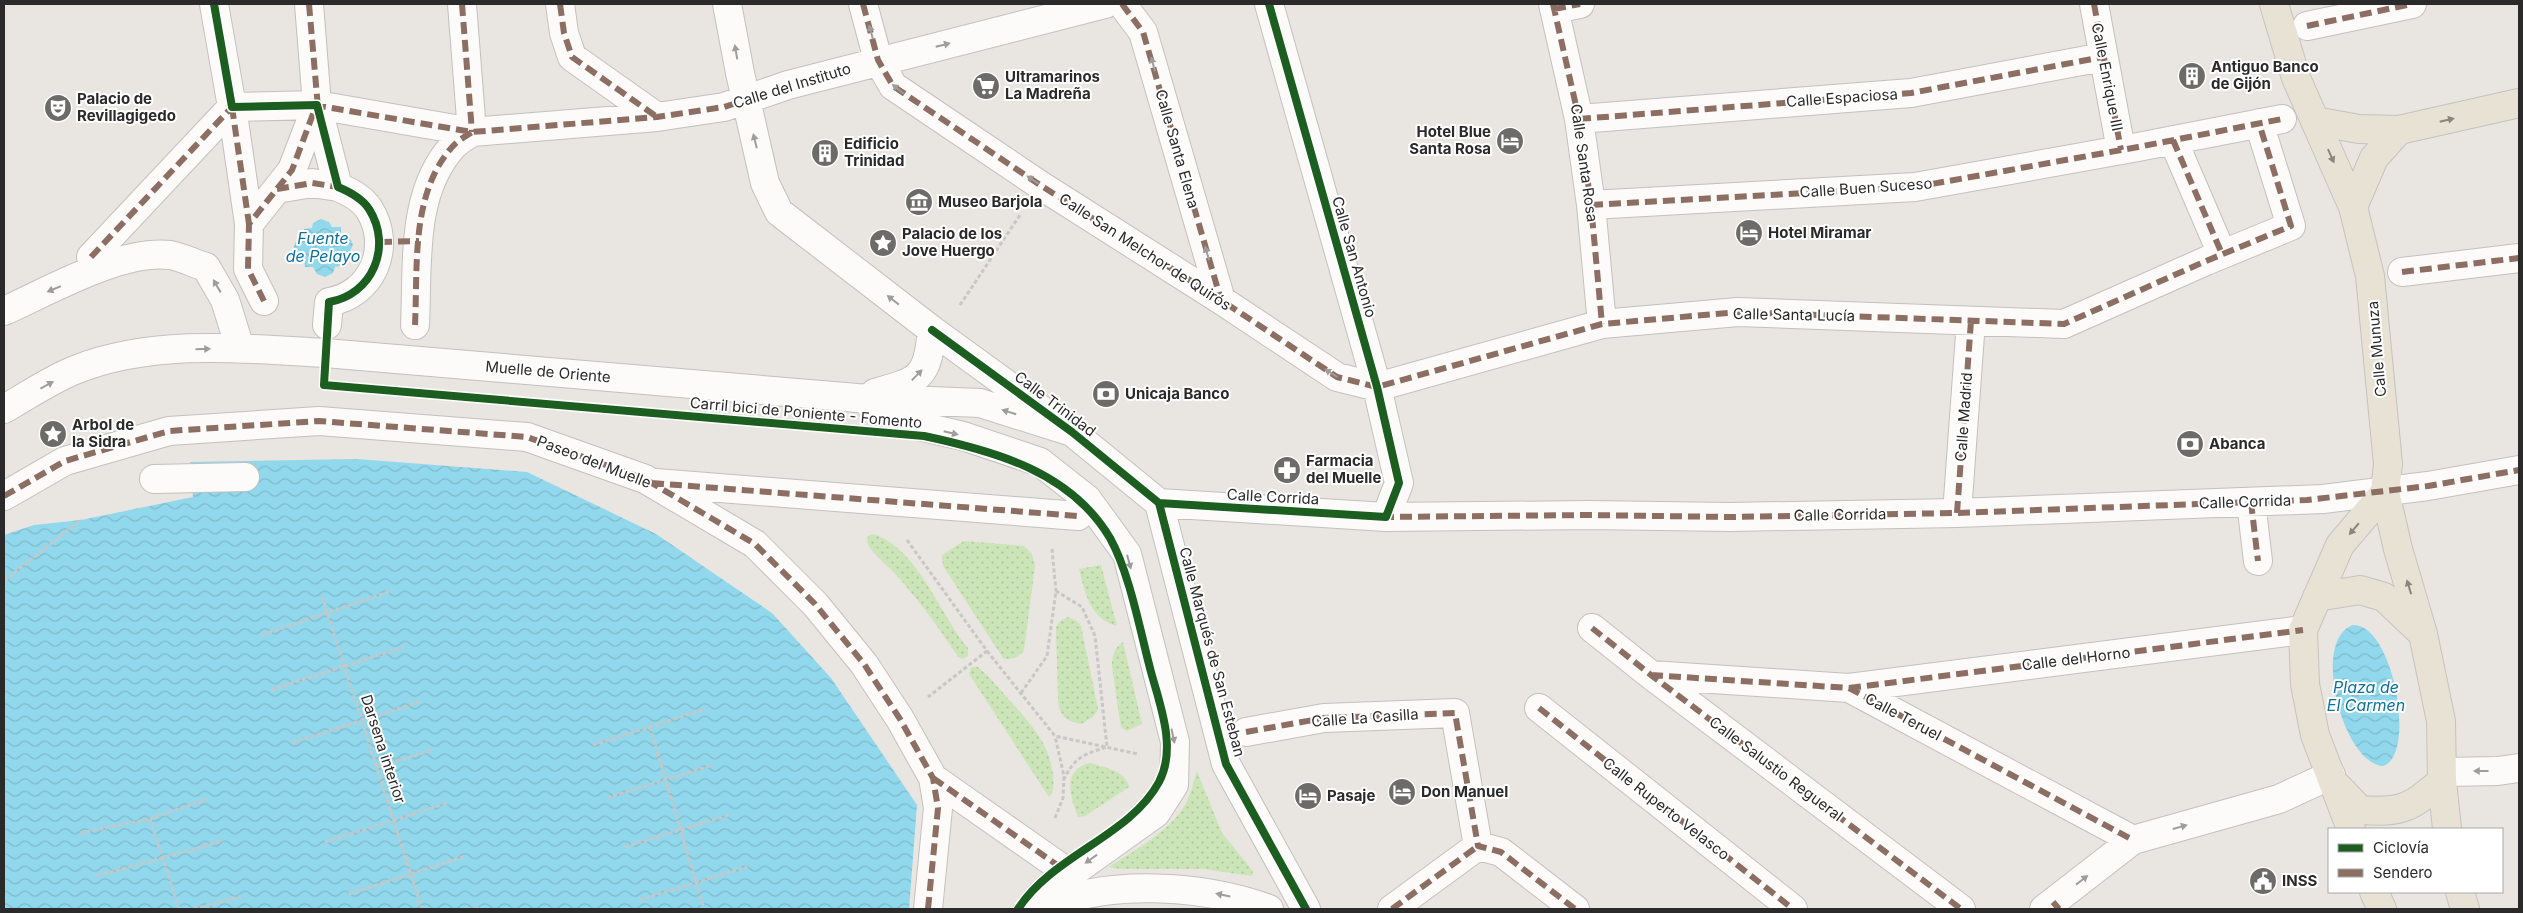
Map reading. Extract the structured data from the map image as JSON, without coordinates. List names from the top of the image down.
{
  "streets": {
    "main road": ["Calle Munuza"],
    "street": [
      "Calle Enrique III",
      "Calle del Instituto",
      "Calle Espaciosa",
      "Calle Santa Elena",
      "Calle Santa Rosa",
      "Calle Buen Suceso",
      "Calle San Melchor de Quirós",
      "Calle San Antonio",
      "Calle Santa Lucía",
      "Muelle de Oriente",
      "Calle Trinidad",
      "Calle Madrid",
      "Paseo del Muelle",
      "Calle Corrida",
      "Calle Marqués de San Esteban",
      "Calle del Horno",
      "Calle Teruel",
      "Calle La Casilla",
      "Calle Salustio Regueral",
      "Calle Ruperto Velasco"
    ],
    "path": ["Darsena interior"],
    "cycle path": ["Carril bici de Poniente - Fomento"]
  },
  "crossings": [
    ["Calle Enrique III", "Calle Espaciosa"],
    ["Calle Enrique III", "Calle Buen Suceso"],
    ["Calle del Instituto", "Calle San Melchor de Quirós"],
    ["Calle del Instituto", "Calle Trinidad"],
    ["Calle Espaciosa", "Calle Santa Rosa"],
    ["Calle Santa Elena", "Calle San Melchor de Quirós"],
    ["Calle Santa Rosa", "Calle Buen Suceso"],
    ["Calle Santa Rosa", "Calle Santa Lucía"],
    ["Calle Buen Suceso", "Calle Santa Lucía"],
    ["Calle San Melchor de Quirós", "Calle San Antonio"],
    ["Calle San Melchor de Quirós", "Calle Santa Lucía"],
    ["Calle San Antonio", "Calle Santa Lucía"],
    ["Calle San Antonio", "Calle Corrida"],
    ["Calle Santa Lucía", "Calle Madrid"],
    ["Calle Munuza", "Calle Corrida"],
    ["Muelle de Oriente", "Calle Trinidad"],
    ["Calle Trinidad", "Calle Corrida"],
    ["Calle Trinidad", "Calle Marqués de San Esteban"],
    ["Calle Madrid", "Calle Corrida"],
    ["Calle Corrida", "Calle Marqués de San Esteban"],
    ["Calle del Horno", "Calle Teruel"],
    ["Calle Teruel", "Calle Salustio Regueral"]
  ],
  "one_way": ["Calle Santa Elena", "Calle San Melchor de Quirós"],
  "water": ["Fuente de Pelayo", "Plaza de El Carmen"],
  "places": {
    "building": ["Antiguo Banco de Gijón", "Edificio Trinidad"],
    "supermarket": ["Ultramarinos La Madreña"],
    "theatre": ["Palacio de Revillagigedo"],
    "hotel": [
      "Hotel Blue Santa Rosa",
      "Hotel Miramar",
      "Don Manuel",
      "Pasaje"
    ],
    "museum": ["Museo Barjola"],
    "place": ["Palacio de los Jove Huergo", "Arbol de la Sidra"],
    "bank": ["Unicaja Banco", "Abanca"],
    "pharmacy": ["Farmacia del Muelle"],
    "public building": ["INSS"]
  },
  "legend": ["Ciclovía", "Sendero"]
}
